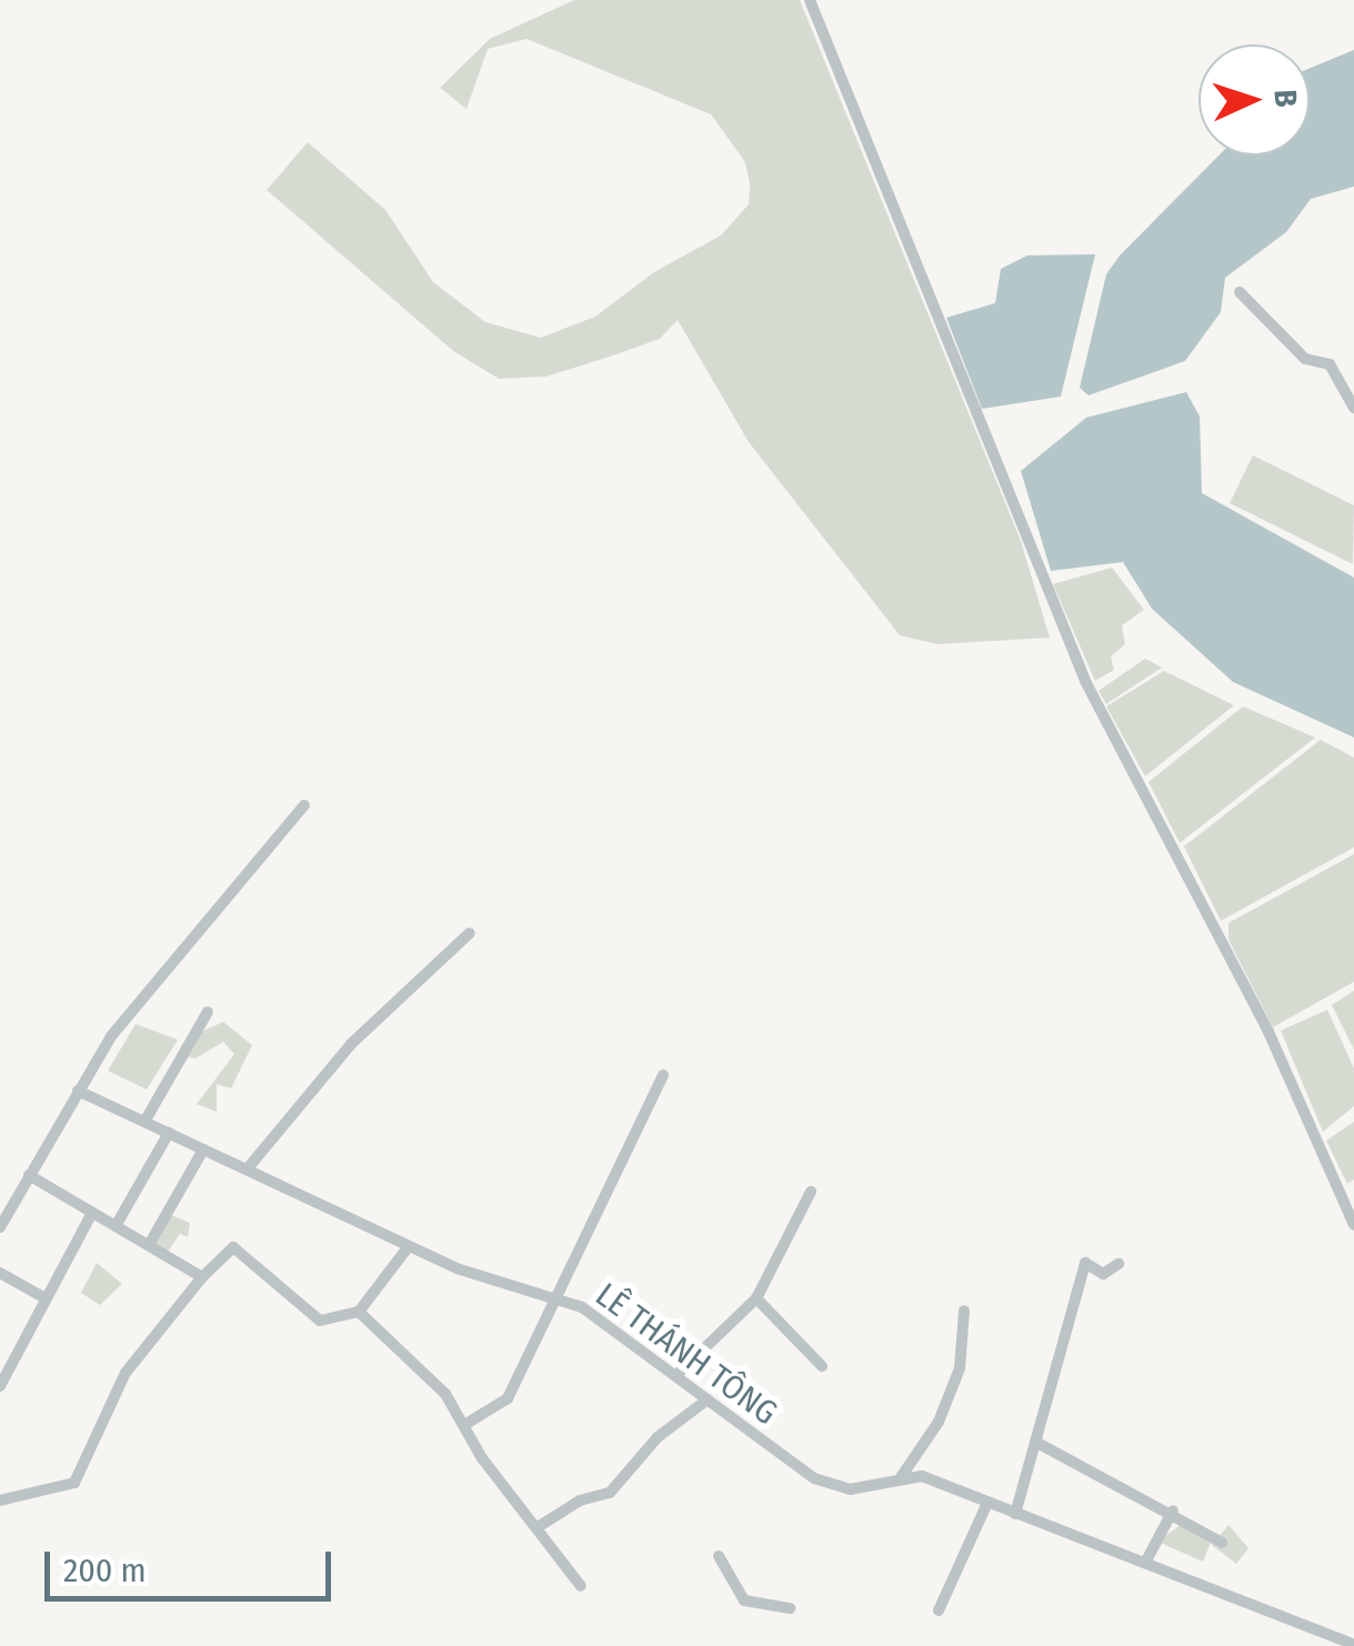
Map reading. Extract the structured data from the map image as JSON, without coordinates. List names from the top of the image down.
{
  "streets": {
    "street": ["LÊ THÁNH TÔNG"]
  },
  "scale_bar": "200 m",
  "north": "right"
}
